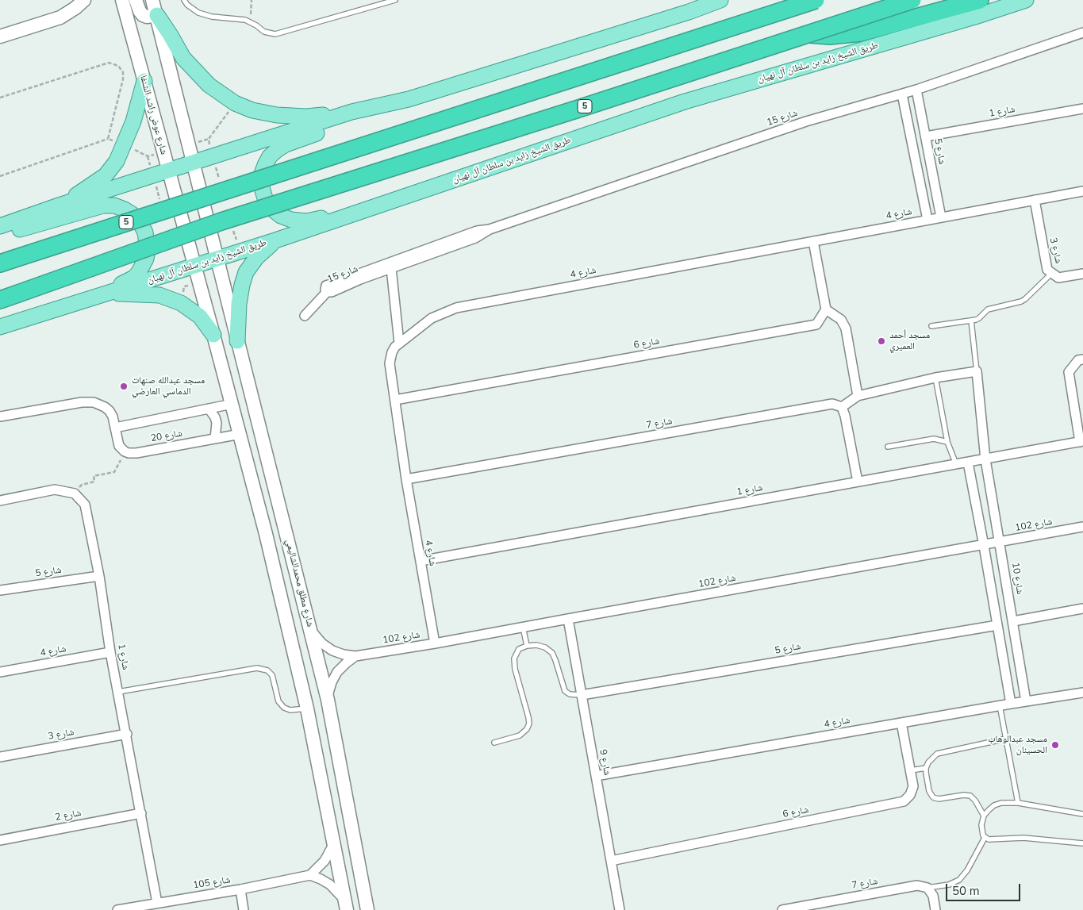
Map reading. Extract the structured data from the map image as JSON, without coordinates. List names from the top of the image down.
{
  "streets": {
    "highway": ["5"],
    "main road": ["طريق الشيخ زايد بن سلطان آل نهيان"],
    "street": [
      "شارع 1",
      "شارع عوض راشد الشنفا",
      "شارع 15",
      "شارع 5",
      "شارع 4",
      "شارع 3",
      "شارع 6",
      "شارع 7",
      "شارع 20",
      "شارع 102",
      "شارع 10",
      "شارع مطلق محمدالشاليمي",
      "شارع 9",
      "شارع 2",
      "شارع 105"
    ]
  },
  "crossings": [
    ["طريق الشيخ زايد بن سلطان آل نهيان", "شارع عوض راشد الشنفا"],
    ["طريق الشيخ زايد بن سلطان آل نهيان", "شارع مطلق محمدالشاليمي"],
    ["شارع 1", "شارع 5"],
    ["شارع 1", "شارع 4"],
    ["شارع 1", "شارع 3"],
    ["شارع 1", "شارع 10"],
    ["شارع 1", "شارع 2"],
    ["شارع 1", "شارع 105"],
    ["شارع عوض راشد الشنفا", "شارع مطلق محمدالشاليمي"],
    ["شارع 15", "شارع 5"],
    ["شارع 5", "شارع 4"],
    ["شارع 5", "شارع 9"],
    ["شارع 4", "شارع 3"],
    ["شارع 4", "شارع 6"],
    ["شارع 4", "شارع 7"],
    ["شارع 4", "شارع 102"],
    ["شارع 4", "شارع 10"],
    ["شارع 4", "شارع 9"],
    ["شارع 6", "شارع 9"],
    ["شارع 20", "شارع مطلق محمدالشاليمي"],
    ["شارع 102", "شارع 10"],
    ["شارع 102", "شارع مطلق محمدالشاليمي"],
    ["شارع 102", "شارع 9"]
  ],
  "places": ["مسجد أحمد العميري", "مسجد عبدالله صنهات الدماسي العارضي", "مسجد عبدالوهاب الحسينان"],
  "scale_bar": "50 m"
}
